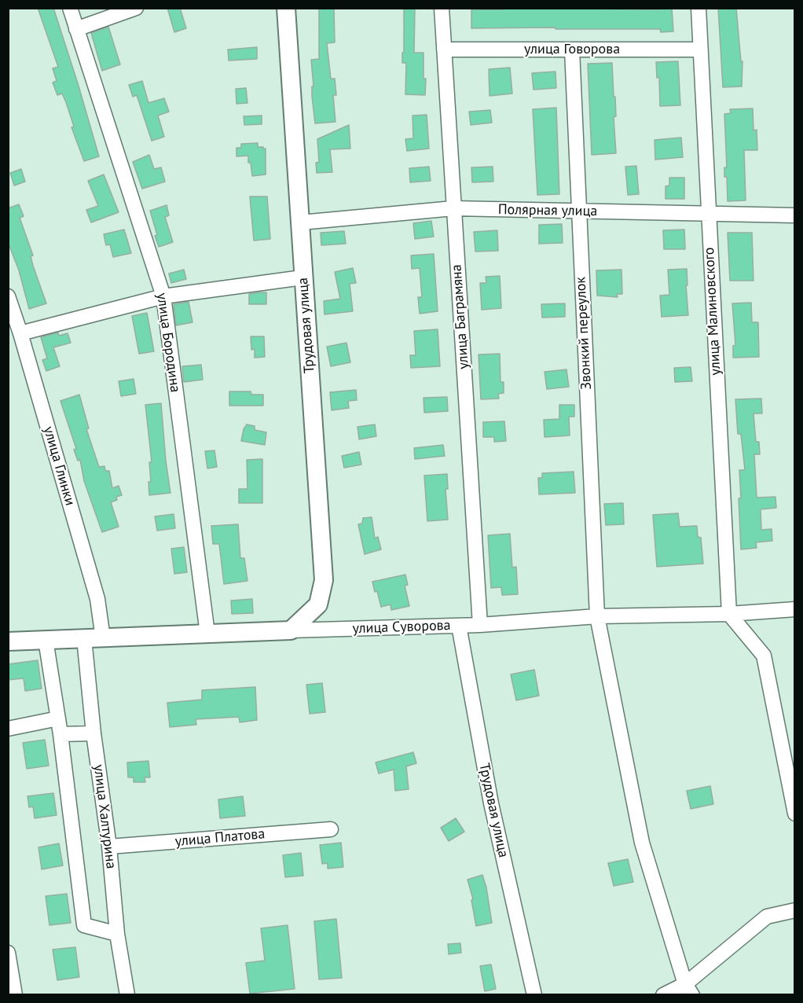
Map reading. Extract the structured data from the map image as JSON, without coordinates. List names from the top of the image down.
{
  "streets": {
    "main road": ["Трудовая улица", "улица Суворова"],
    "street": [
      "улица Говорова",
      "Полярная улица",
      "улица Малиновского",
      "улица Баграмяна",
      "Звонкий переулок",
      "улица Бородина",
      "улица Глинки",
      "улица Халтурина",
      "улица Платова"
    ]
  },
  "crossings": [
    ["улица Говорова", "улица Малиновского"],
    ["улица Говорова", "улица Баграмяна"],
    ["улица Говорова", "Звонкий переулок"],
    ["Полярная улица", "улица Малиновского"],
    ["Полярная улица", "улица Баграмяна"],
    ["Полярная улица", "Трудовая улица"],
    ["Полярная улица", "Звонкий переулок"],
    ["улица Малиновского", "улица Суворова"],
    ["улица Баграмяна", "улица Суворова"],
    ["Трудовая улица", "улица Суворова"],
    ["Звонкий переулок", "улица Суворова"],
    ["улица Бородина", "улица Суворова"],
    ["улица Глинки", "улица Суворова"],
    ["улица Суворова", "улица Халтурина"],
    ["улица Халтурина", "улица Платова"]
  ]
}
